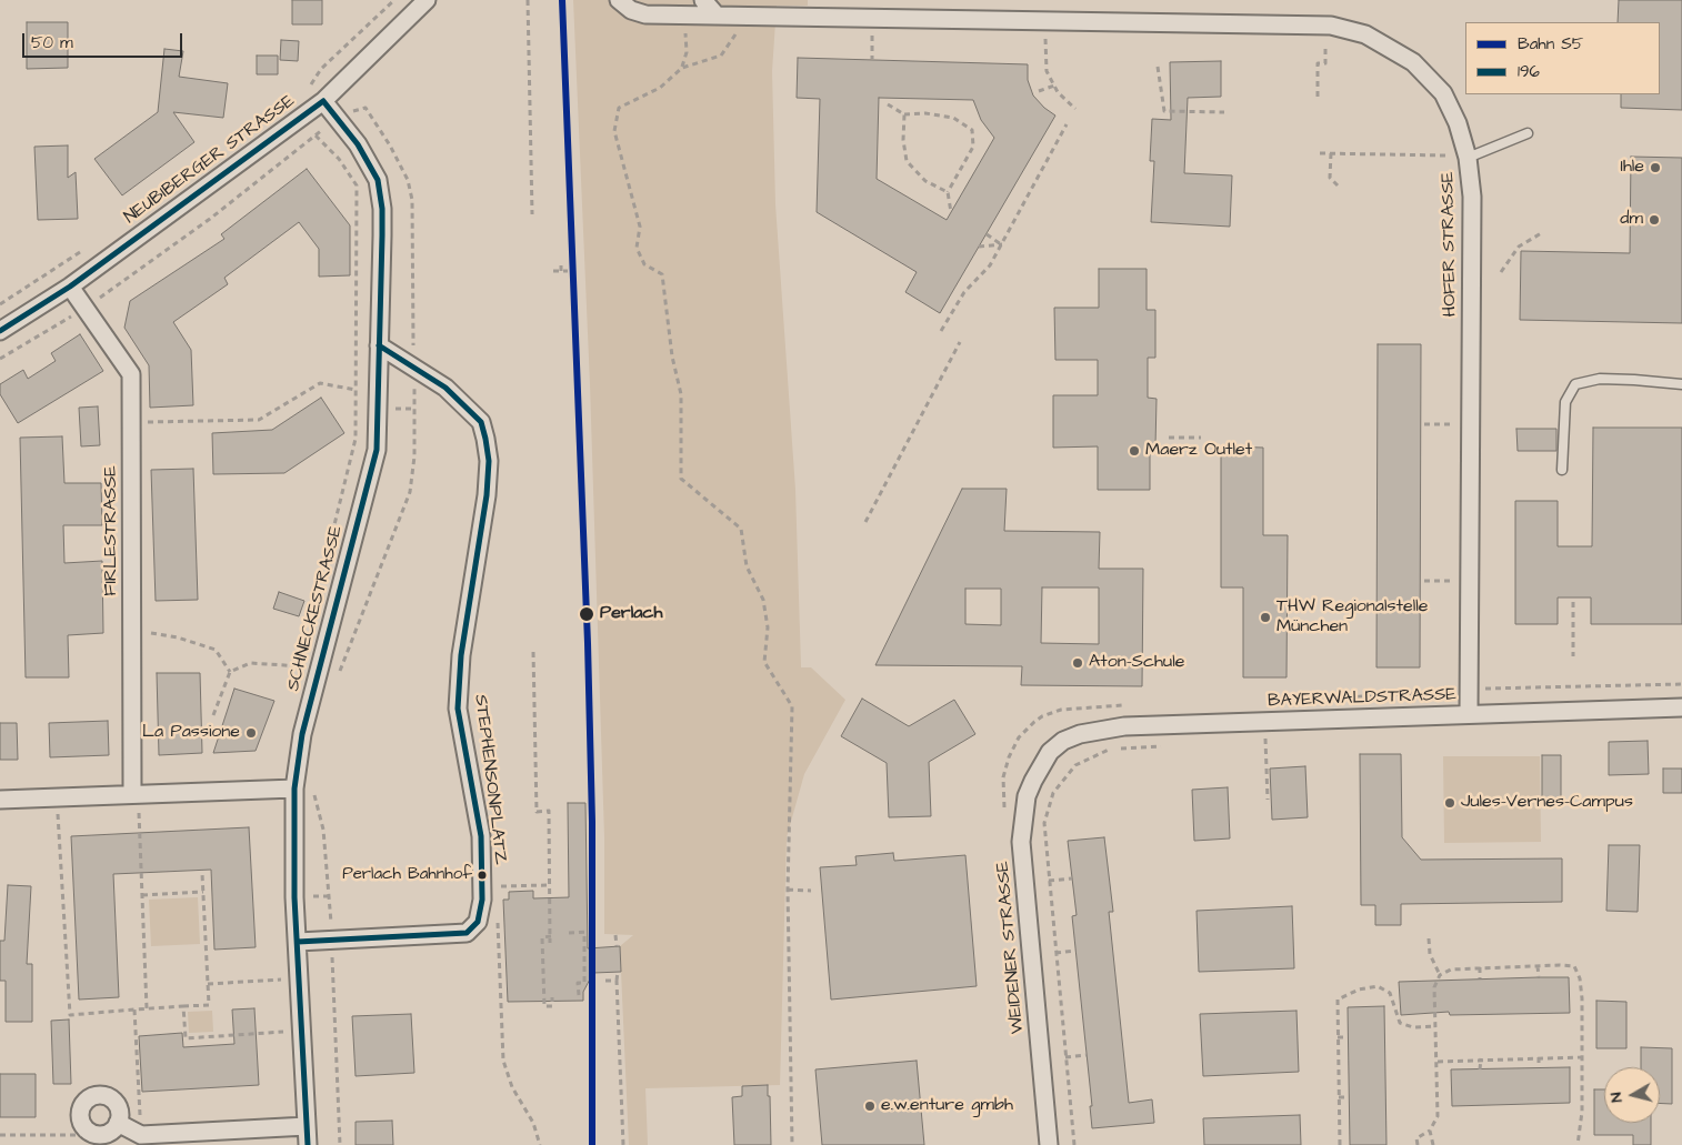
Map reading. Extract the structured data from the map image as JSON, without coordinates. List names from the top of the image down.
{
  "streets": {
    "street": [
      "NEUBIBERGER STRASSE",
      "HOFER STRASSE",
      "FIRLESTRASSE",
      "SCHNECKESTRASSE",
      "BAYERWALDSTRASSE",
      "STEPHENSONPLATZ",
      "WEIDENER STRASSE"
    ]
  },
  "crossings": [
    ["NEUBIBERGER STRASSE", "FIRLESTRASSE"],
    ["NEUBIBERGER STRASSE", "SCHNECKESTRASSE"],
    ["HOFER STRASSE", "BAYERWALDSTRASSE"],
    ["SCHNECKESTRASSE", "STEPHENSONPLATZ"],
    ["BAYERWALDSTRASSE", "WEIDENER STRASSE"]
  ],
  "places": [
    "Ihle",
    "dm",
    "Maerz Outlet",
    "Perlach",
    "THW Regionalstelle München",
    "Aton-Schule",
    "La Passione",
    "Jules-Vernes-Campus",
    "Perlach Bahnhof",
    "e.w.enture gmbh"
  ],
  "lines": ["rail line S5", "transit line 196"],
  "legend": ["Bahn S5", "196"],
  "scale_bar": "50 m",
  "north": "left"
}
